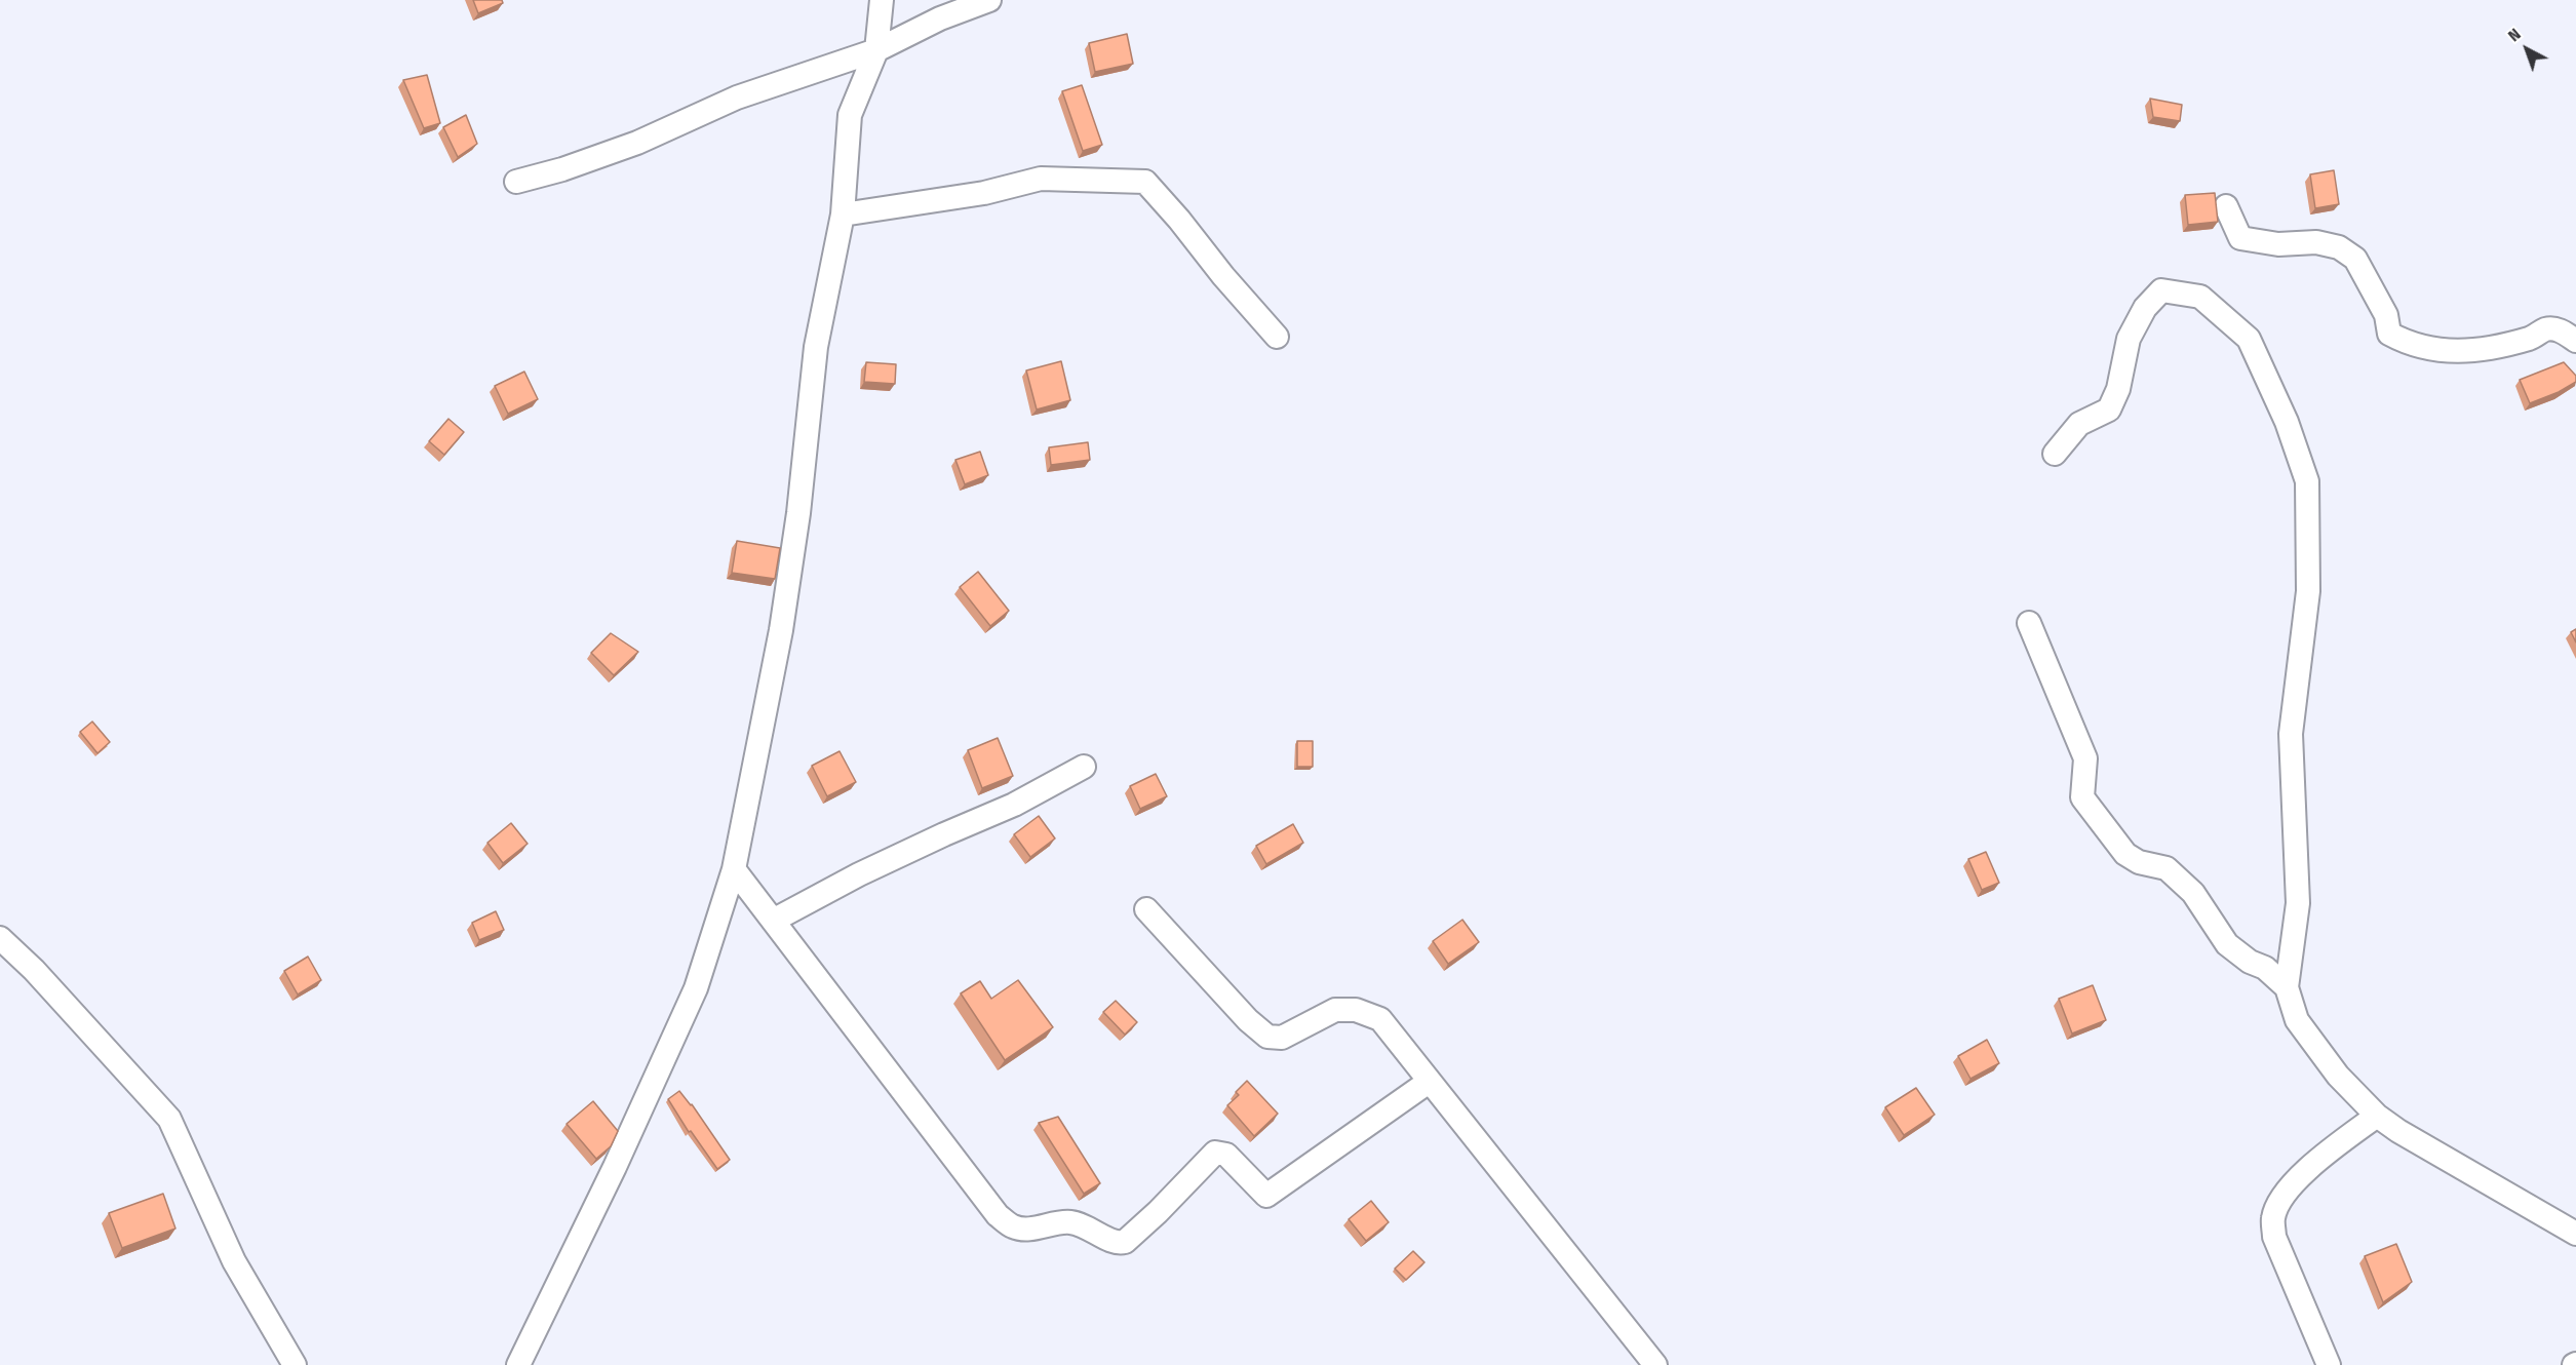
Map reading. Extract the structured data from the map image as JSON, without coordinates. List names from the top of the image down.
{
  "north": "top left"
}
